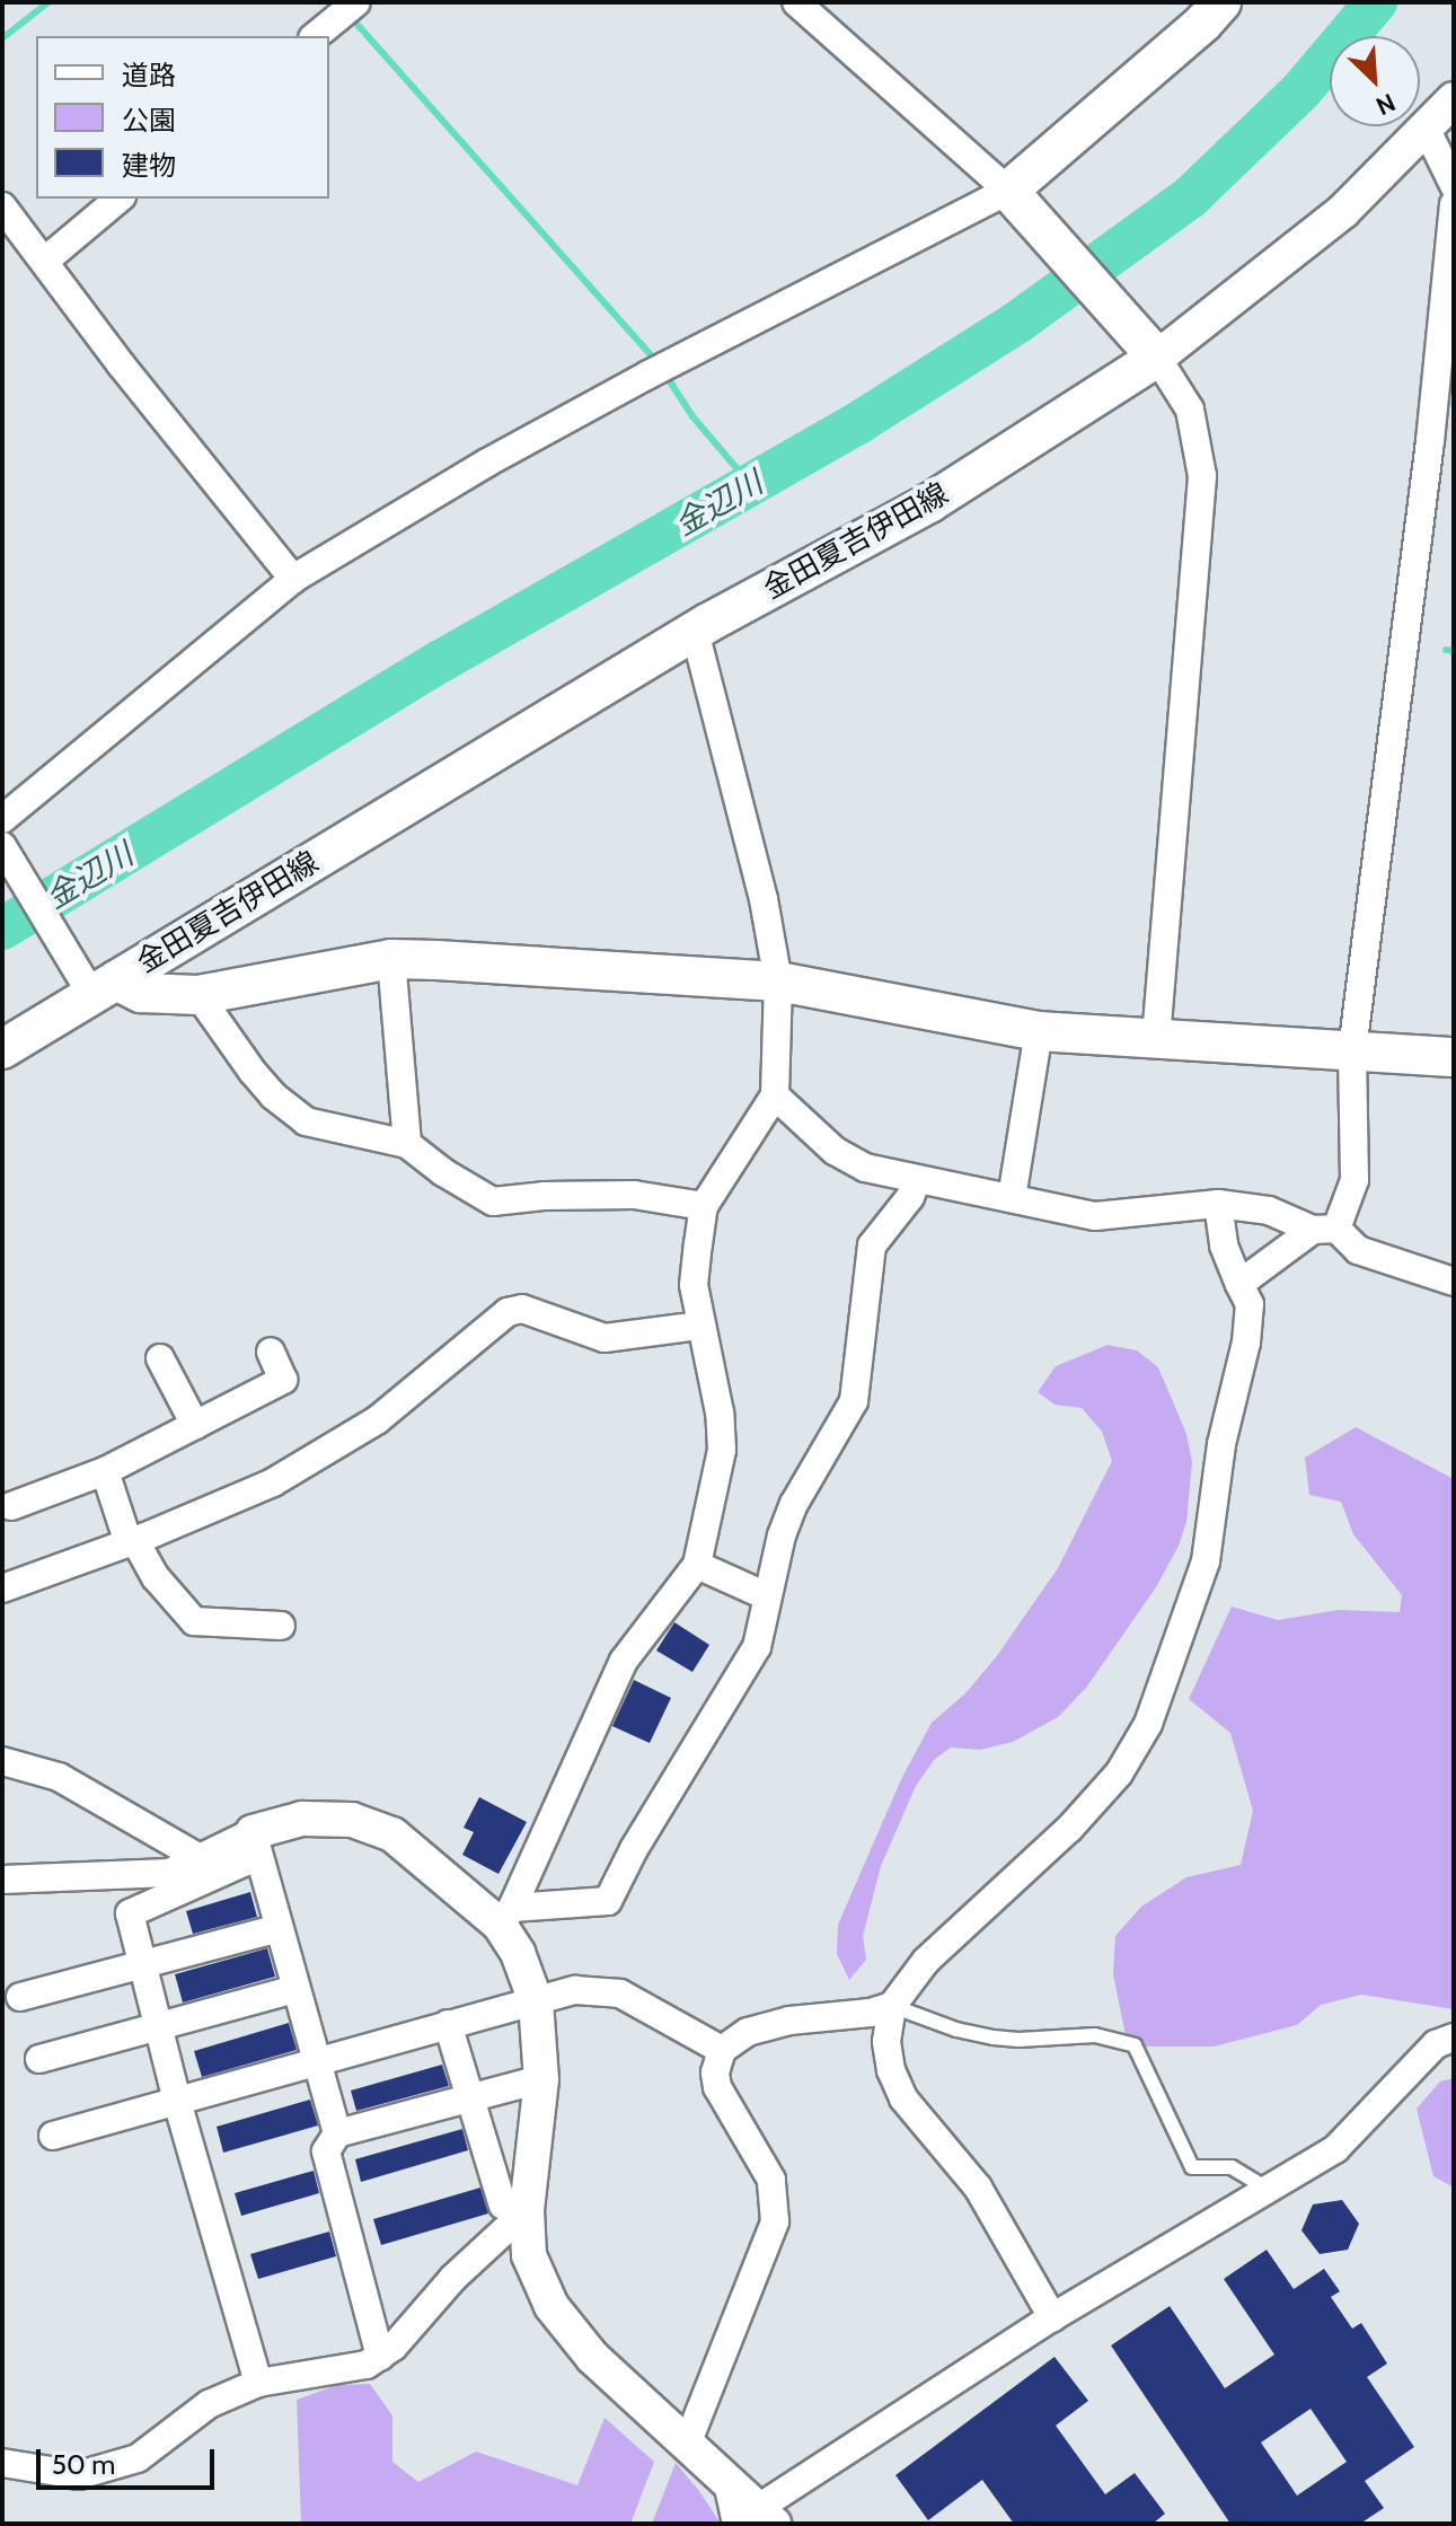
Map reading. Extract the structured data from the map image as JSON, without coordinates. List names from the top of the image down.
{
  "streets": {
    "main road": ["金田夏吉伊田線"]
  },
  "water": ["金辺川"],
  "legend": ["道路", "公園", "建物"],
  "scale_bar": "50 m",
  "north": "bottom right"
}
